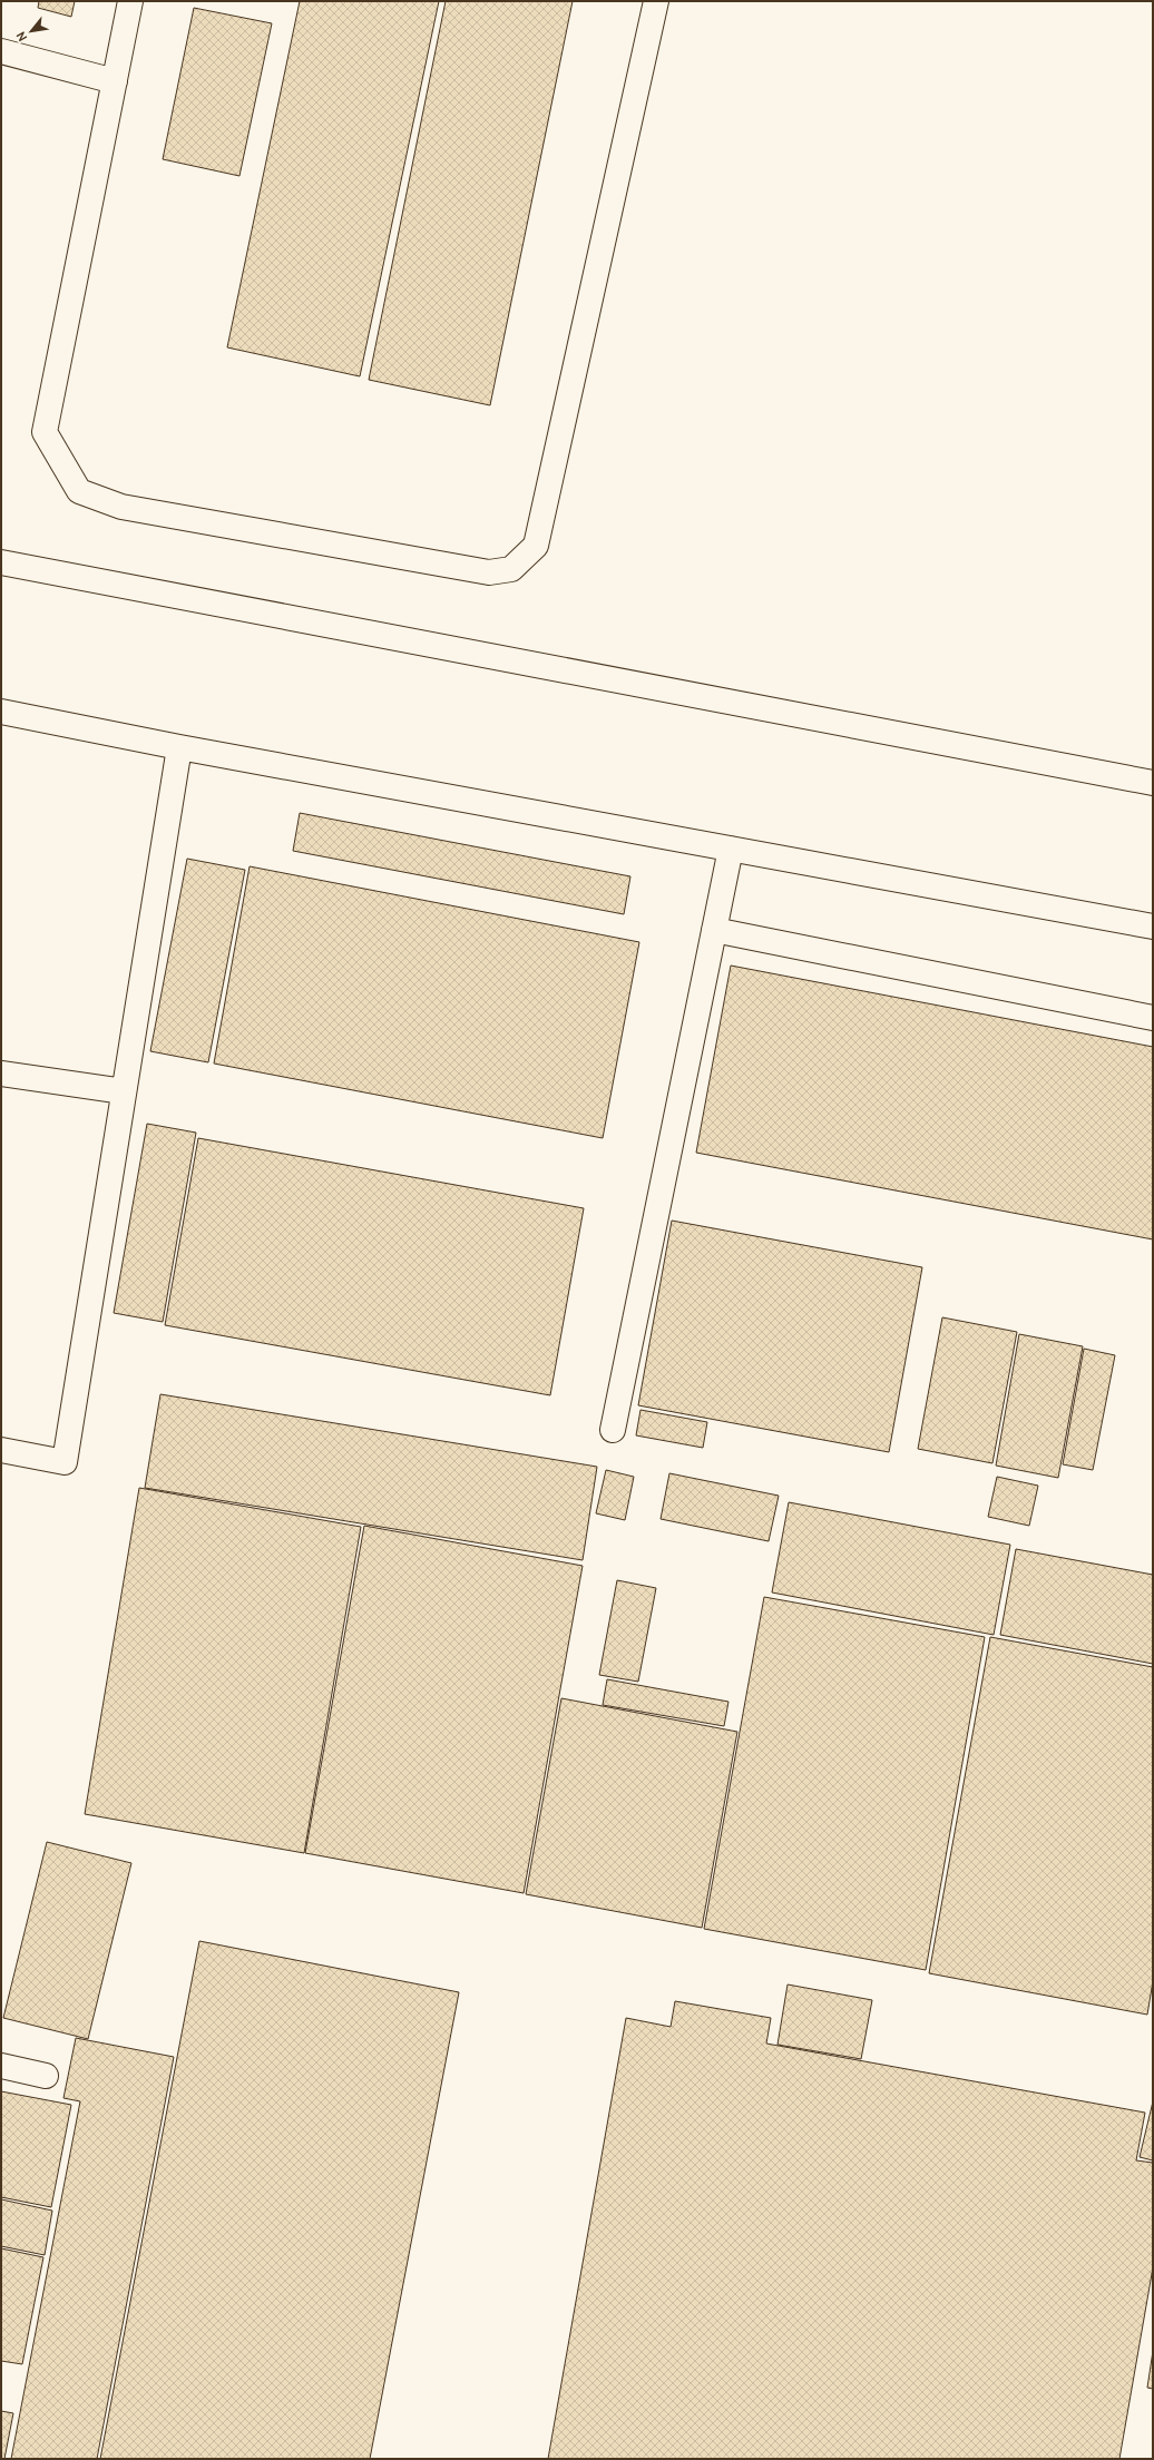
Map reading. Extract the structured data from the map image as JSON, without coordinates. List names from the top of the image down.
{
  "north": "bottom left"
}
